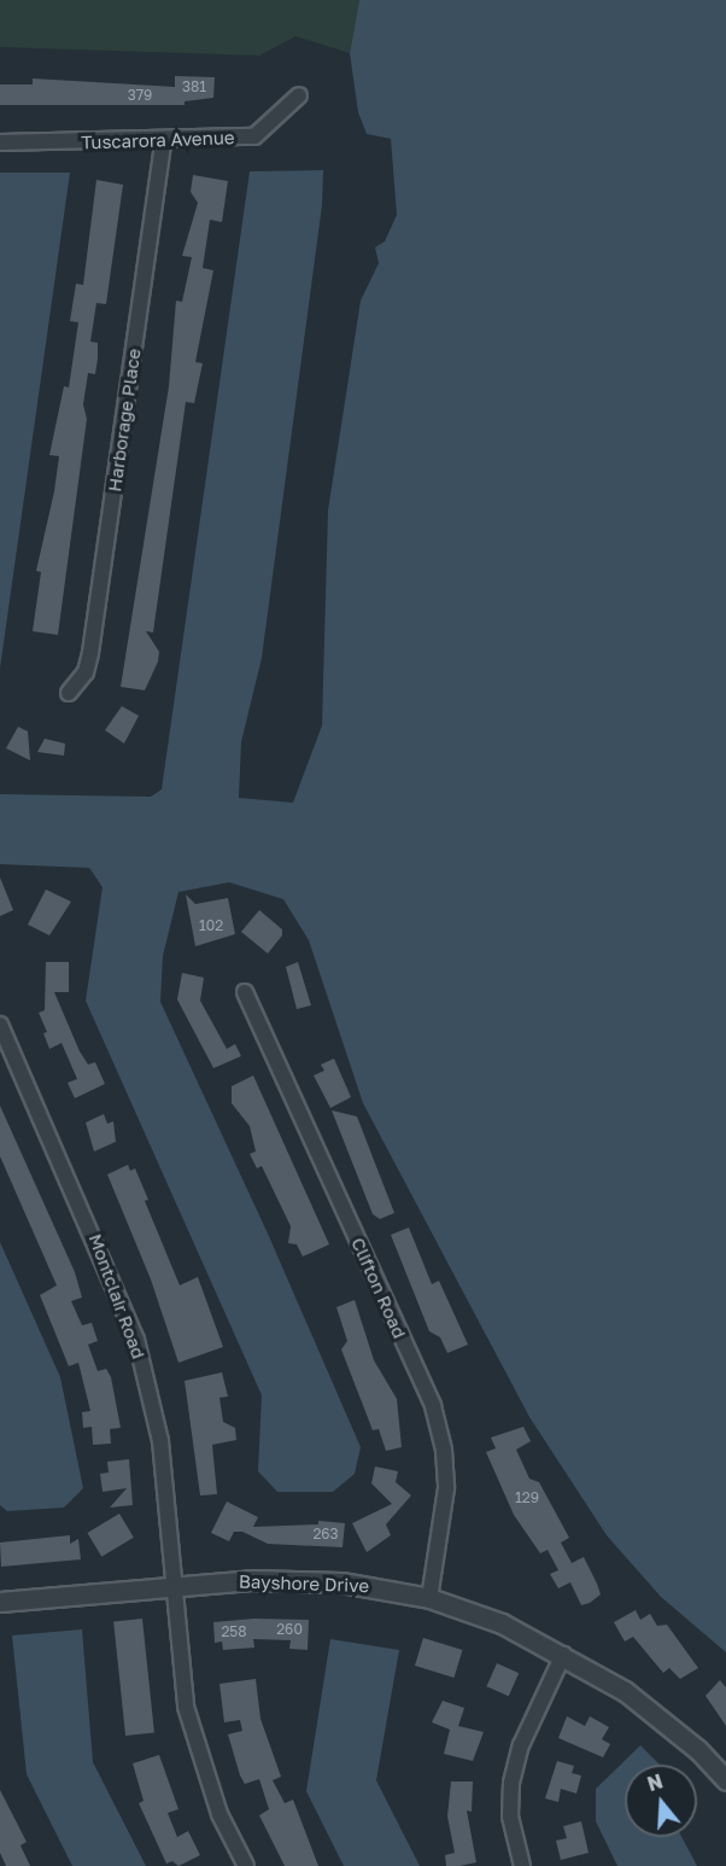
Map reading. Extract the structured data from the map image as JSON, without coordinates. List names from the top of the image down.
{
  "streets": {
    "street": [
      "Tuscarora Avenue",
      "Harborage Place",
      "Clifton Road",
      "Montclair Road",
      "Bayshore Drive"
    ]
  },
  "crossings": [
    ["Tuscarora Avenue", "Harborage Place"],
    ["Clifton Road", "Bayshore Drive"],
    ["Montclair Road", "Bayshore Drive"]
  ],
  "house_numbers": [
    "381",
    "379",
    "102",
    "129",
    "263",
    "260",
    "258"
  ],
  "north": "top"
}
